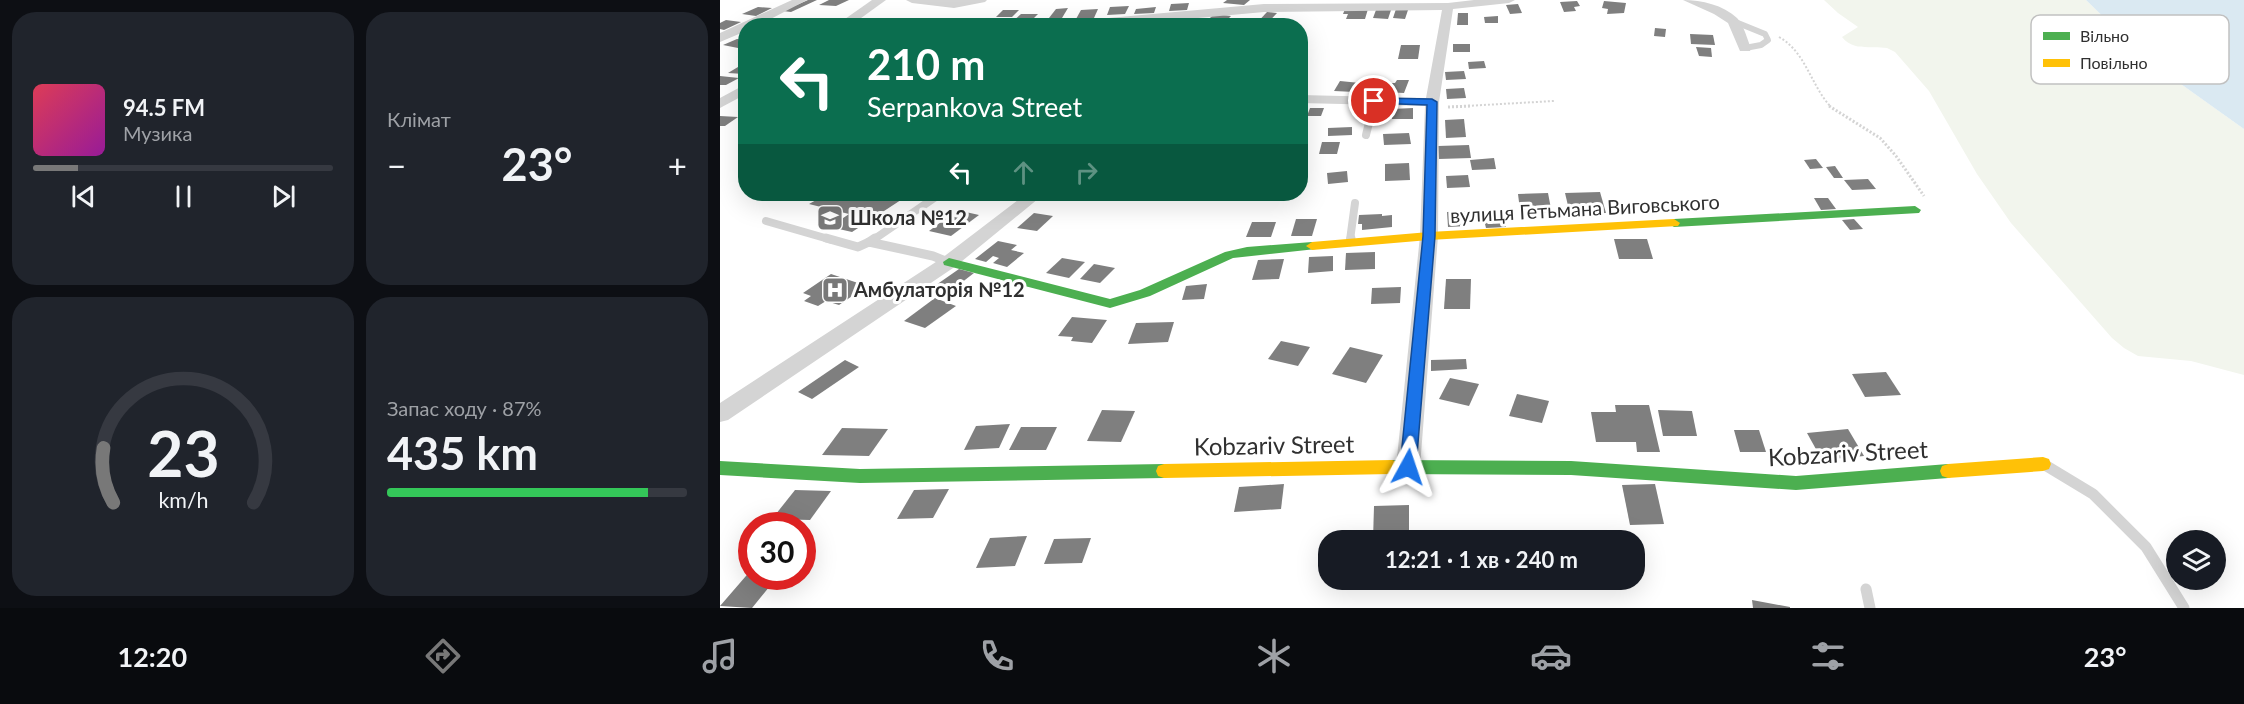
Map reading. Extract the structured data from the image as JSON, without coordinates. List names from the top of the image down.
{
  "streets": {
    "street": ["вулиця Гетьмана Виговського", "Kobzariv Street"]
  },
  "places": {
    "school or university": ["Школа №12"],
    "hospital": ["Амбулаторія №12"]
  },
  "legend": ["Вільно", "Повільно"],
  "page": {
    "tile": [
      "Клімат",
      ["Запас ходу · 87%", "435 km"]
    ],
    "turn": ["210 m", "Serpankova Street"],
    "song": ["94.5 FM", "Музика"],
    "heat": ["−", "23°", "+"],
    "limit": "30",
    "trip": "12:21 · 1 хв · 240 m",
    "tabs": ["12:20", "23°"],
    "gauge": ["23", "km/h"]
  }
}
